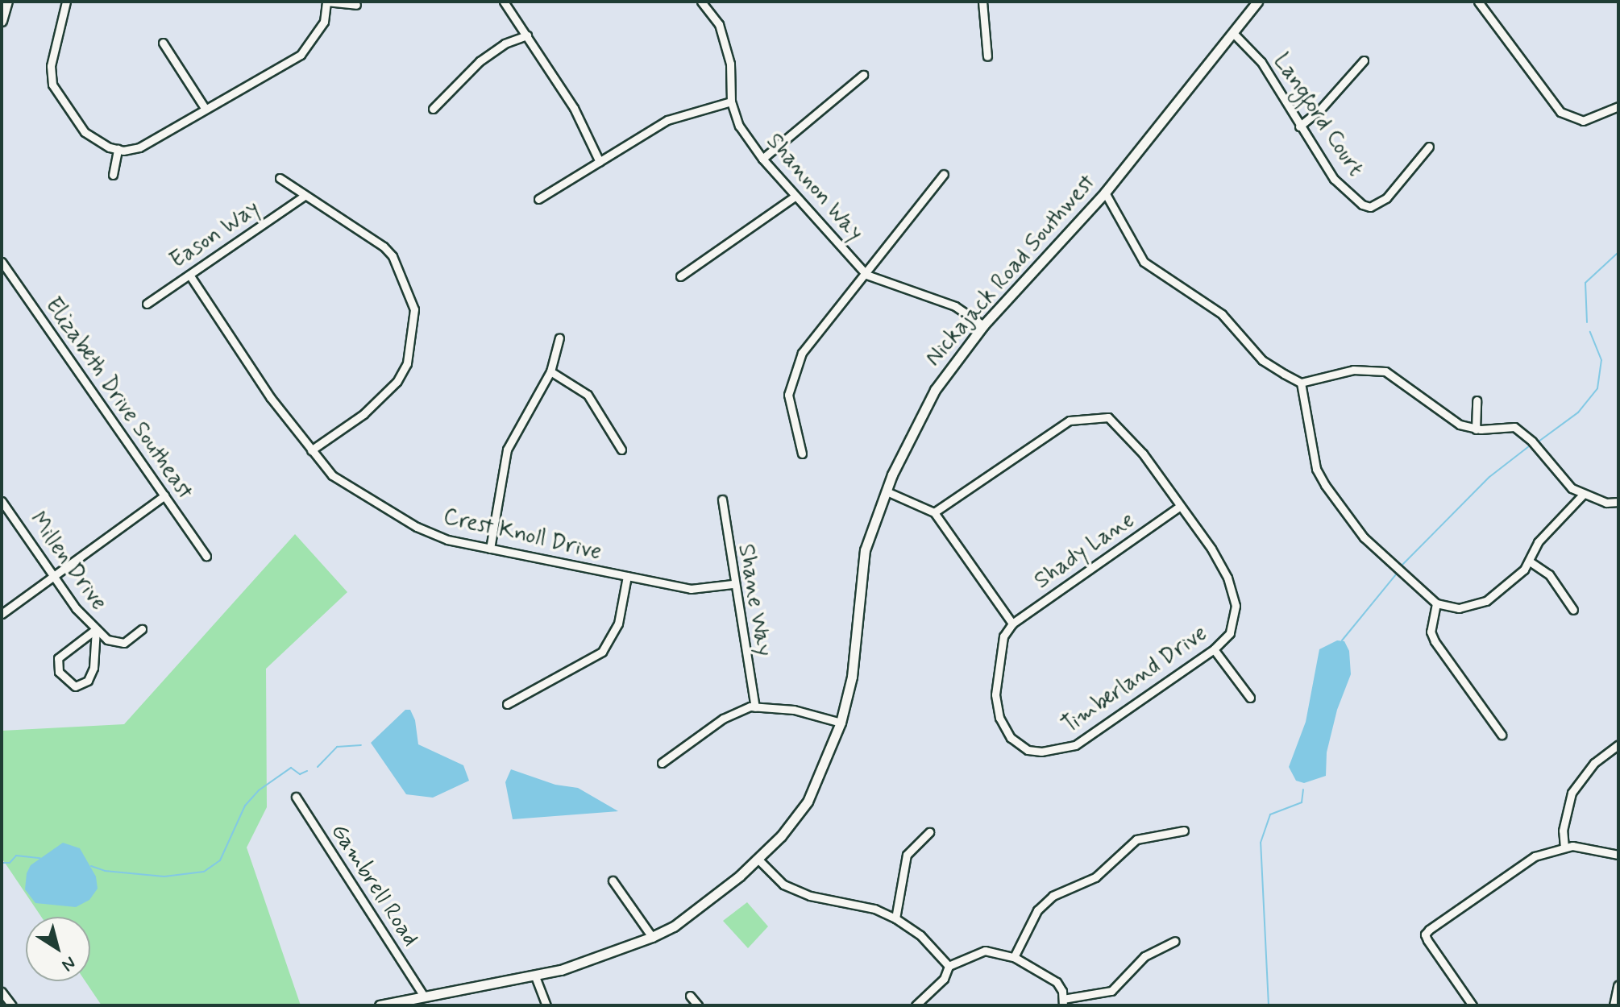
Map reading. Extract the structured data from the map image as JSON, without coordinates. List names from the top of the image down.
{
  "streets": {
    "street": [
      "Langford Court",
      "Shannon Way",
      "Eason Way",
      "Nickajack Road Southwest",
      "Elizabeth Drive Southeast",
      "Crest Knoll Drive",
      "Shady Lane",
      "Millen Drive",
      "Shane Way",
      "Timberland Drive",
      "Gambrell Road"
    ]
  },
  "crossings": [
    ["Langford Court", "Nickajack Road Southwest"],
    ["Shannon Way", "Nickajack Road Southwest"],
    ["Eason Way", "Crest Knoll Drive"],
    ["Nickajack Road Southwest", "Gambrell Road"],
    ["Crest Knoll Drive", "Shane Way"],
    ["Shady Lane", "Timberland Drive"]
  ],
  "north": "bottom right"
}
